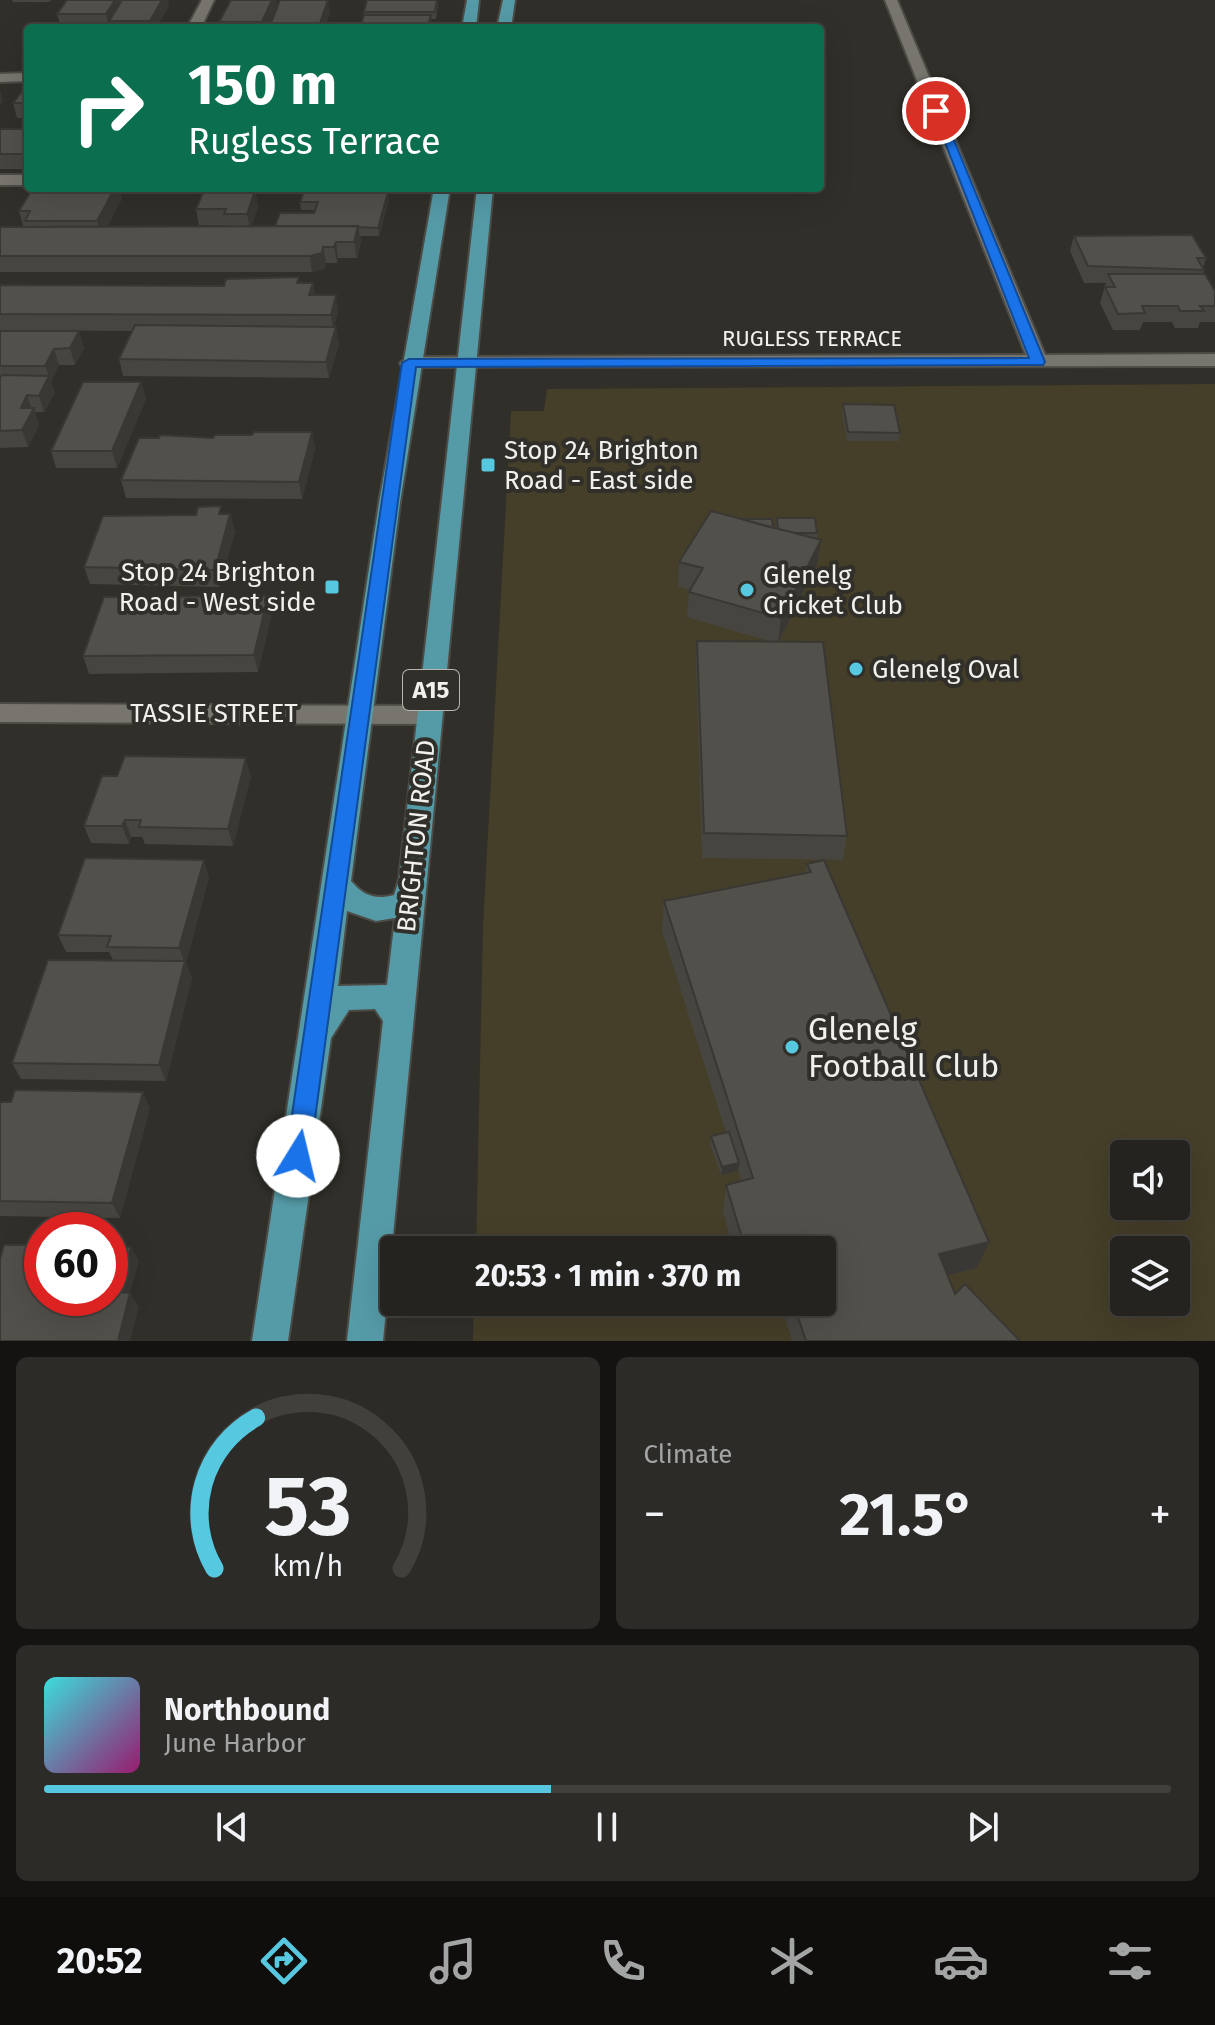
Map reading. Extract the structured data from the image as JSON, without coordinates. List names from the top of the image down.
{
  "streets": {
    "main road": ["A15", "BRIGHTON ROAD"],
    "street": ["RUGLESS TERRACE", "TASSIE STREET"]
  },
  "crossings": [
    ["RUGLESS TERRACE", "A15"],
    ["RUGLESS TERRACE", "BRIGHTON ROAD"],
    ["A15", "TASSIE STREET"],
    ["TASSIE STREET", "BRIGHTON ROAD"]
  ],
  "places": {
    "transit": ["Stop 24 Brighton Road - East side", "Stop 24 Brighton Road - West side"],
    "other": ["Glenelg Cricket Club", "Glenelg Oval", "Glenelg Football Club"]
  },
  "page": {
    "turn": ["150 m", "Rugless Terrace"],
    "limit": "60",
    "trip": "20:53 · 1 min · 370 m",
    "tile": "Climate",
    "heat": ["−", "21.5°", "+"],
    "song": ["Northbound", "June Harbor"],
    "tabs": "20:52",
    "gauge": ["53", "km/h"]
  }
}
